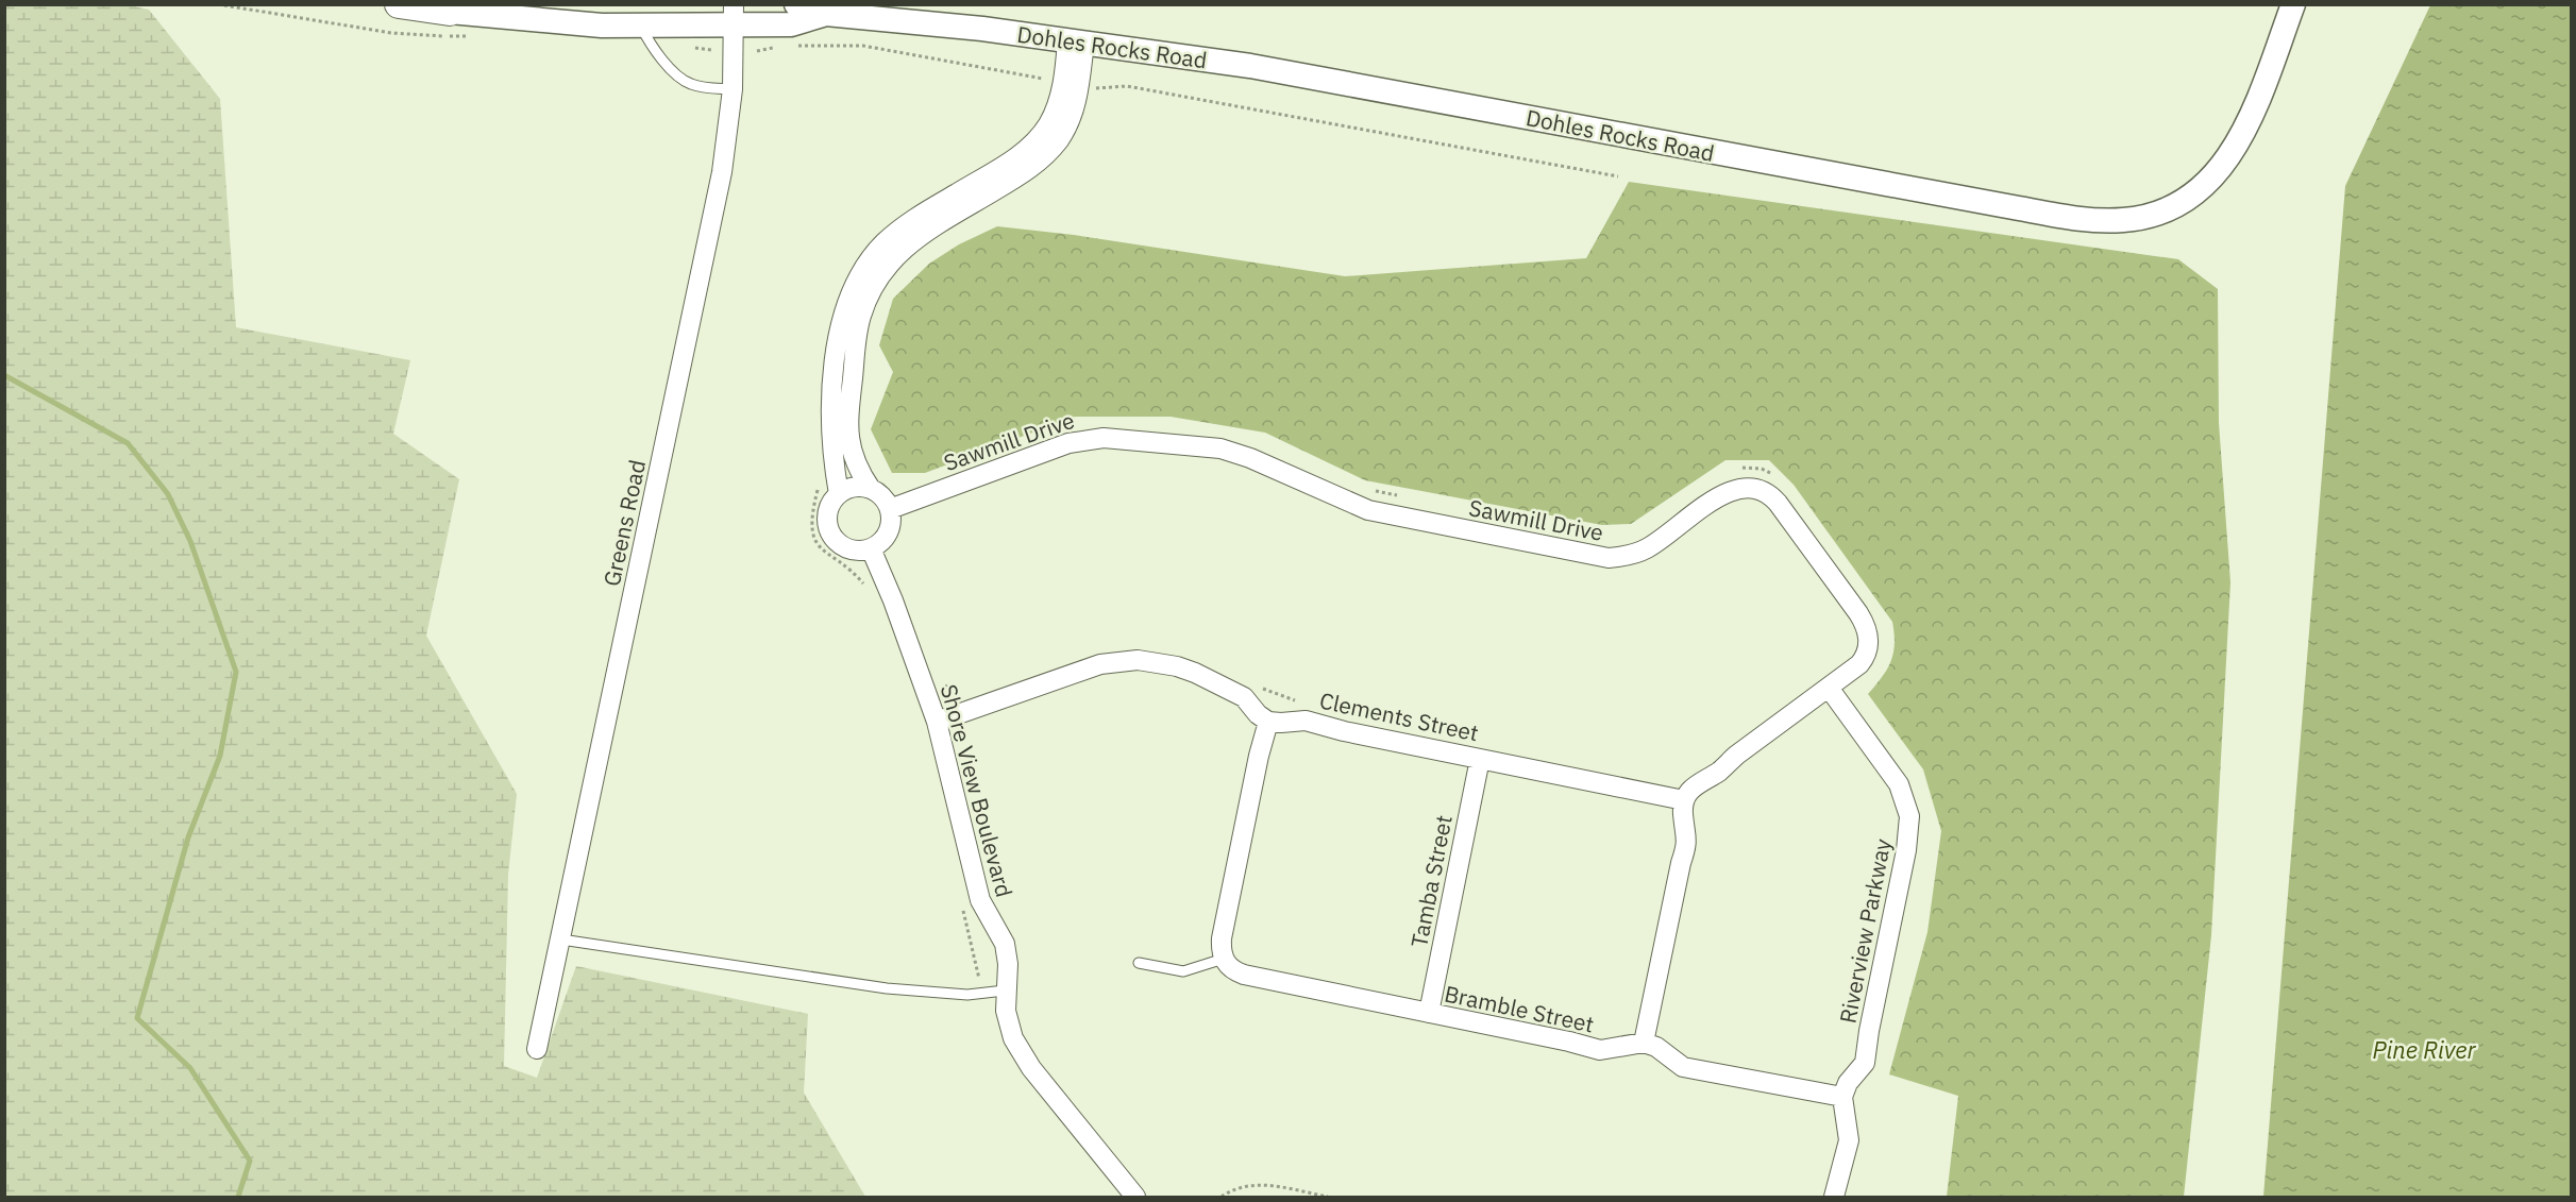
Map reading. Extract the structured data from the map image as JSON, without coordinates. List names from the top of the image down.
{
  "streets": {
    "main road": ["Dohles Rocks Road"],
    "street": [
      "Sawmill Drive",
      "Greens Road",
      "Clements Street",
      "Shore View Boulevard",
      "Tamba Street",
      "Riverview Parkway",
      "Bramble Street"
    ]
  },
  "crossings": [
    ["Dohles Rocks Road", "Greens Road"],
    ["Sawmill Drive", "Clements Street"],
    ["Sawmill Drive", "Shore View Boulevard"],
    ["Sawmill Drive", "Riverview Parkway"],
    ["Clements Street", "Tamba Street"],
    ["Tamba Street", "Bramble Street"]
  ],
  "water": ["Pine River"]
}
